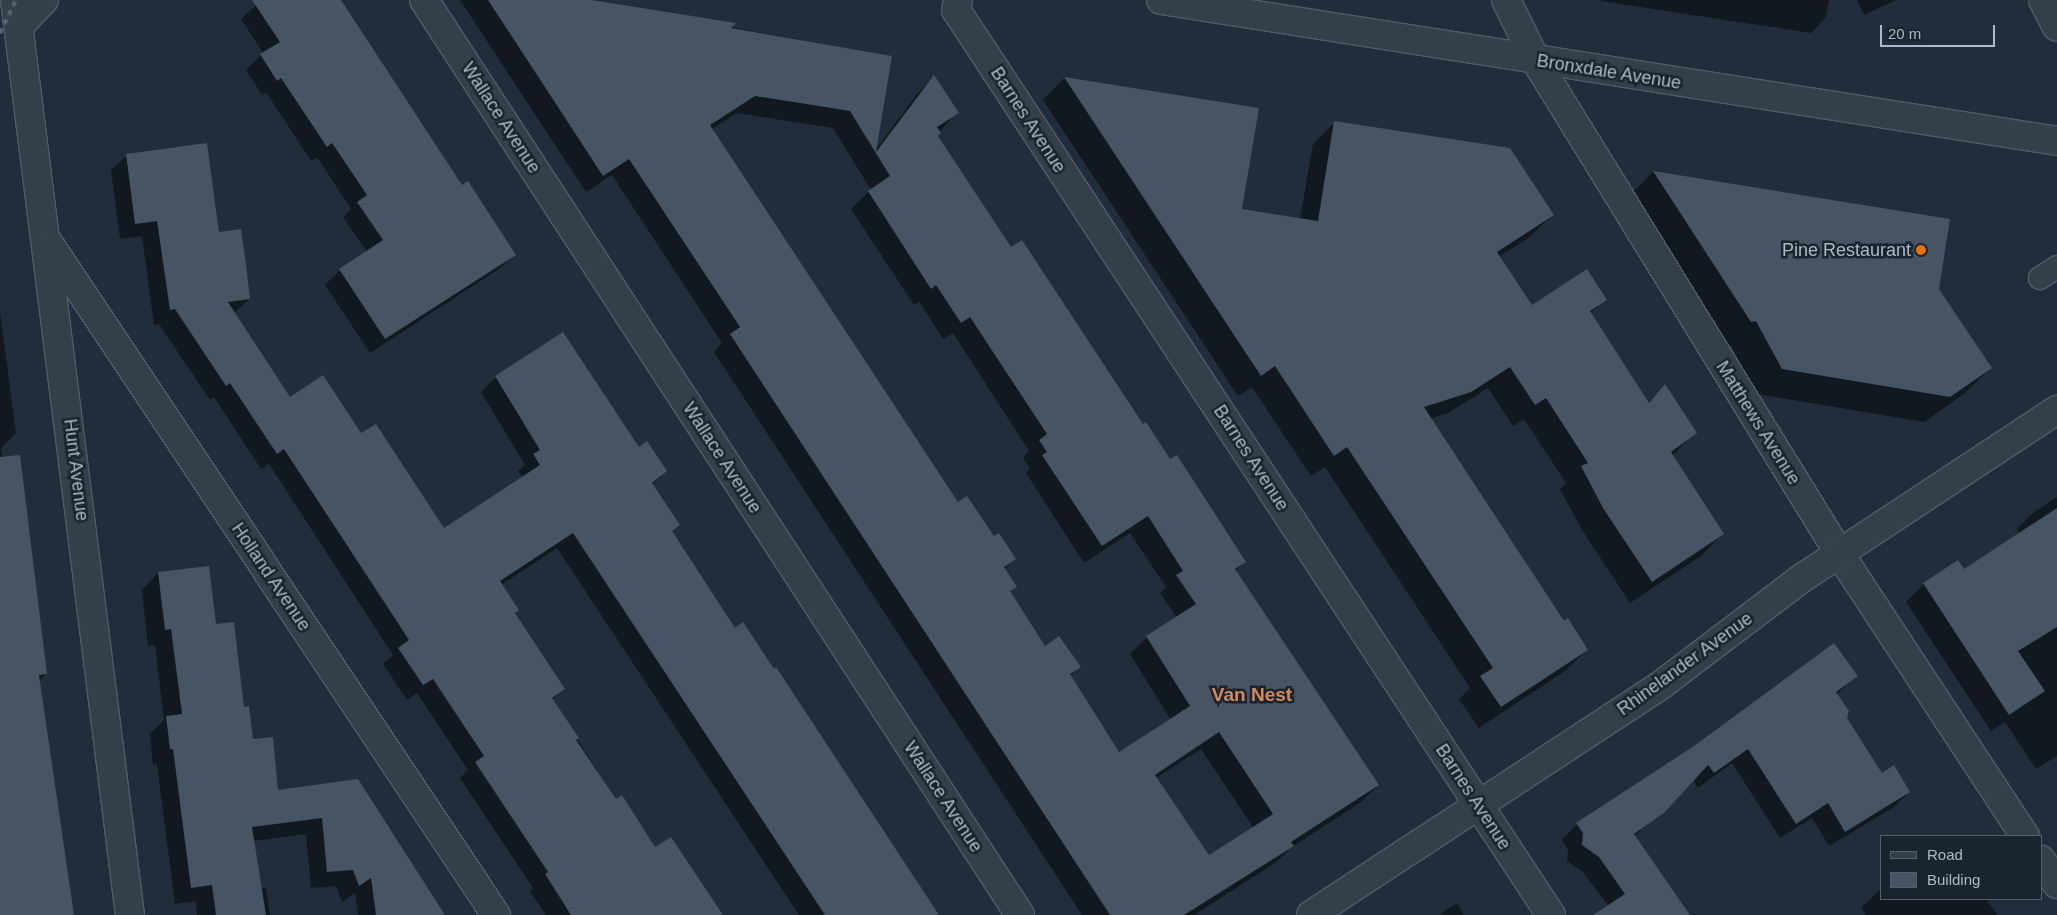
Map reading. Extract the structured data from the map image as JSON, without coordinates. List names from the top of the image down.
{
  "streets": {
    "street": [
      "Bronxdale Avenue",
      "Wallace Avenue",
      "Barnes Avenue",
      "Matthews Avenue",
      "Hunt Avenue",
      "Holland Avenue",
      "Rhinelander Avenue"
    ]
  },
  "crossings": [
    ["Bronxdale Avenue", "Matthews Avenue"],
    ["Barnes Avenue", "Rhinelander Avenue"],
    ["Matthews Avenue", "Rhinelander Avenue"],
    ["Hunt Avenue", "Holland Avenue"]
  ],
  "districts": ["Van Nest"],
  "places": ["Pine Restaurant"],
  "legend": ["Road", "Building"],
  "scale_bar": "20 m"
}
